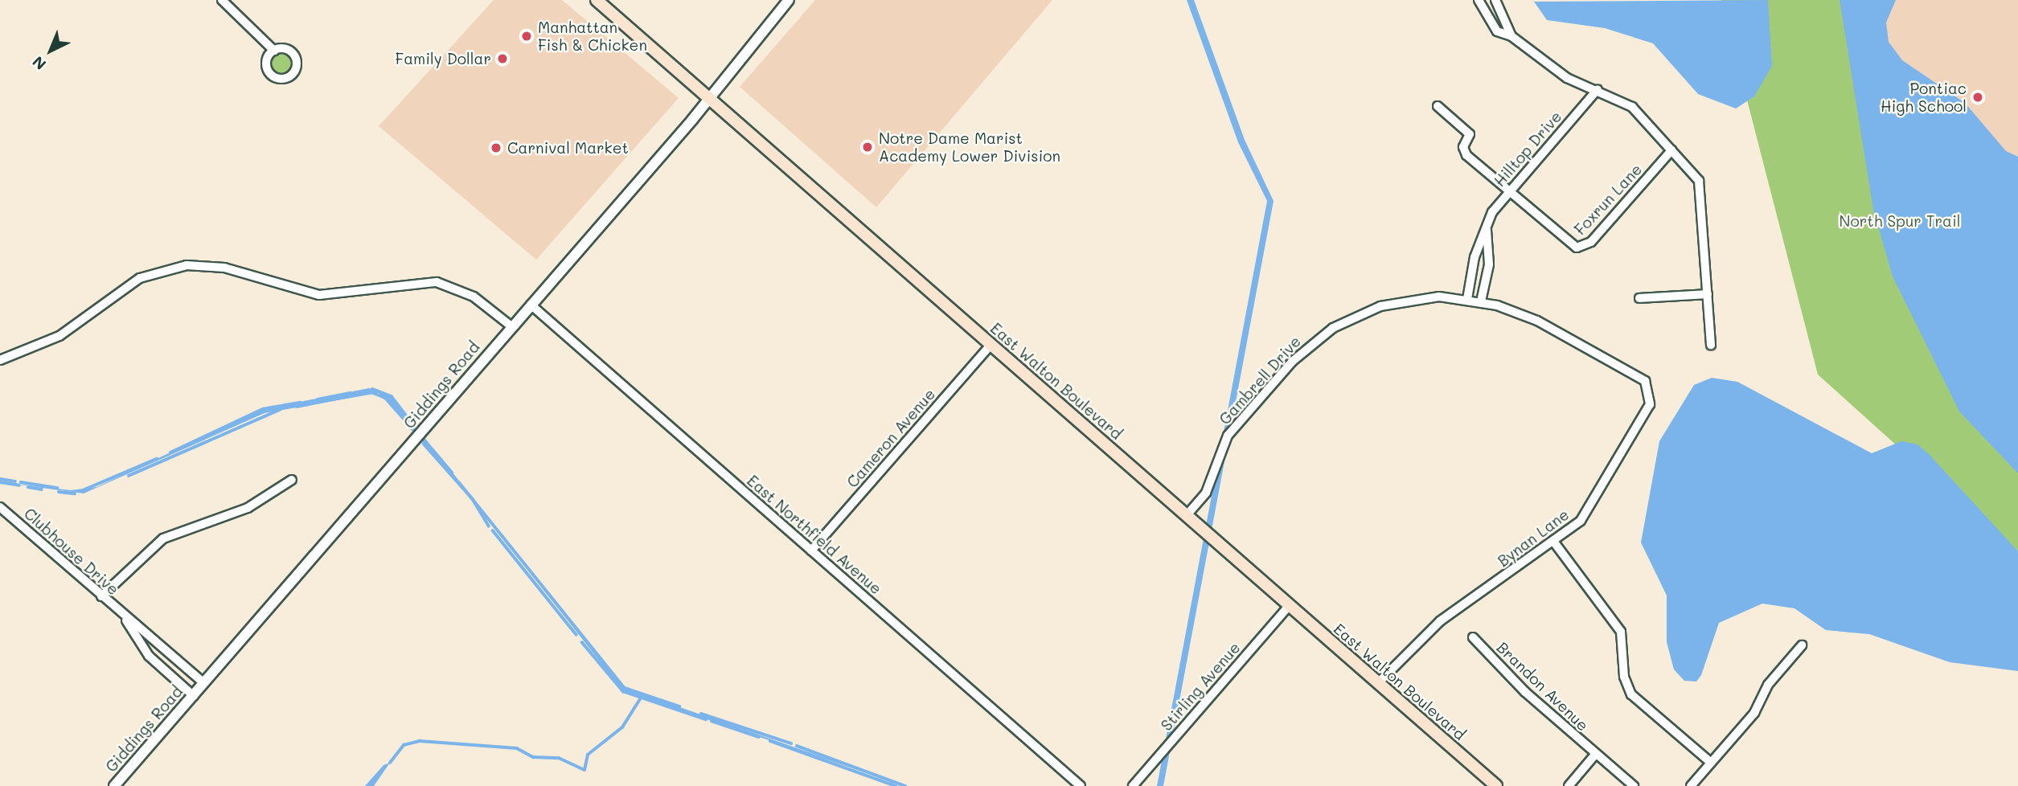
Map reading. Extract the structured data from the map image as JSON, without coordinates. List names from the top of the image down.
{
  "streets": {
    "main road": ["East Walton Boulevard"],
    "street": [
      "Hilltop Drive",
      "Foxrun Lane",
      "Gambrell Drive",
      "Giddings Road",
      "Cameron Avenue",
      "East Northfield Avenue",
      "Bynan Lane",
      "Clubhouse Drive",
      "Stirling Avenue",
      "Brandon Avenue"
    ]
  },
  "crossings": [
    ["Hilltop Drive", "Foxrun Lane"],
    ["Hilltop Drive", "Gambrell Drive"],
    ["Gambrell Drive", "East Walton Boulevard"],
    ["Gambrell Drive", "Bynan Lane"],
    ["East Walton Boulevard", "Giddings Road"],
    ["East Walton Boulevard", "Cameron Avenue"],
    ["East Walton Boulevard", "Bynan Lane"],
    ["East Walton Boulevard", "Stirling Avenue"],
    ["Giddings Road", "East Northfield Avenue"],
    ["Giddings Road", "Clubhouse Drive"],
    ["Cameron Avenue", "East Northfield Avenue"]
  ],
  "parks": ["North Spur Trail"],
  "places": [
    "Manhattan Fish & Chicken",
    "Family Dollar",
    "Pontiac High School",
    "Notre Dame Marist Academy Lower Division",
    "Carnival Market"
  ],
  "north": "bottom left"
}
